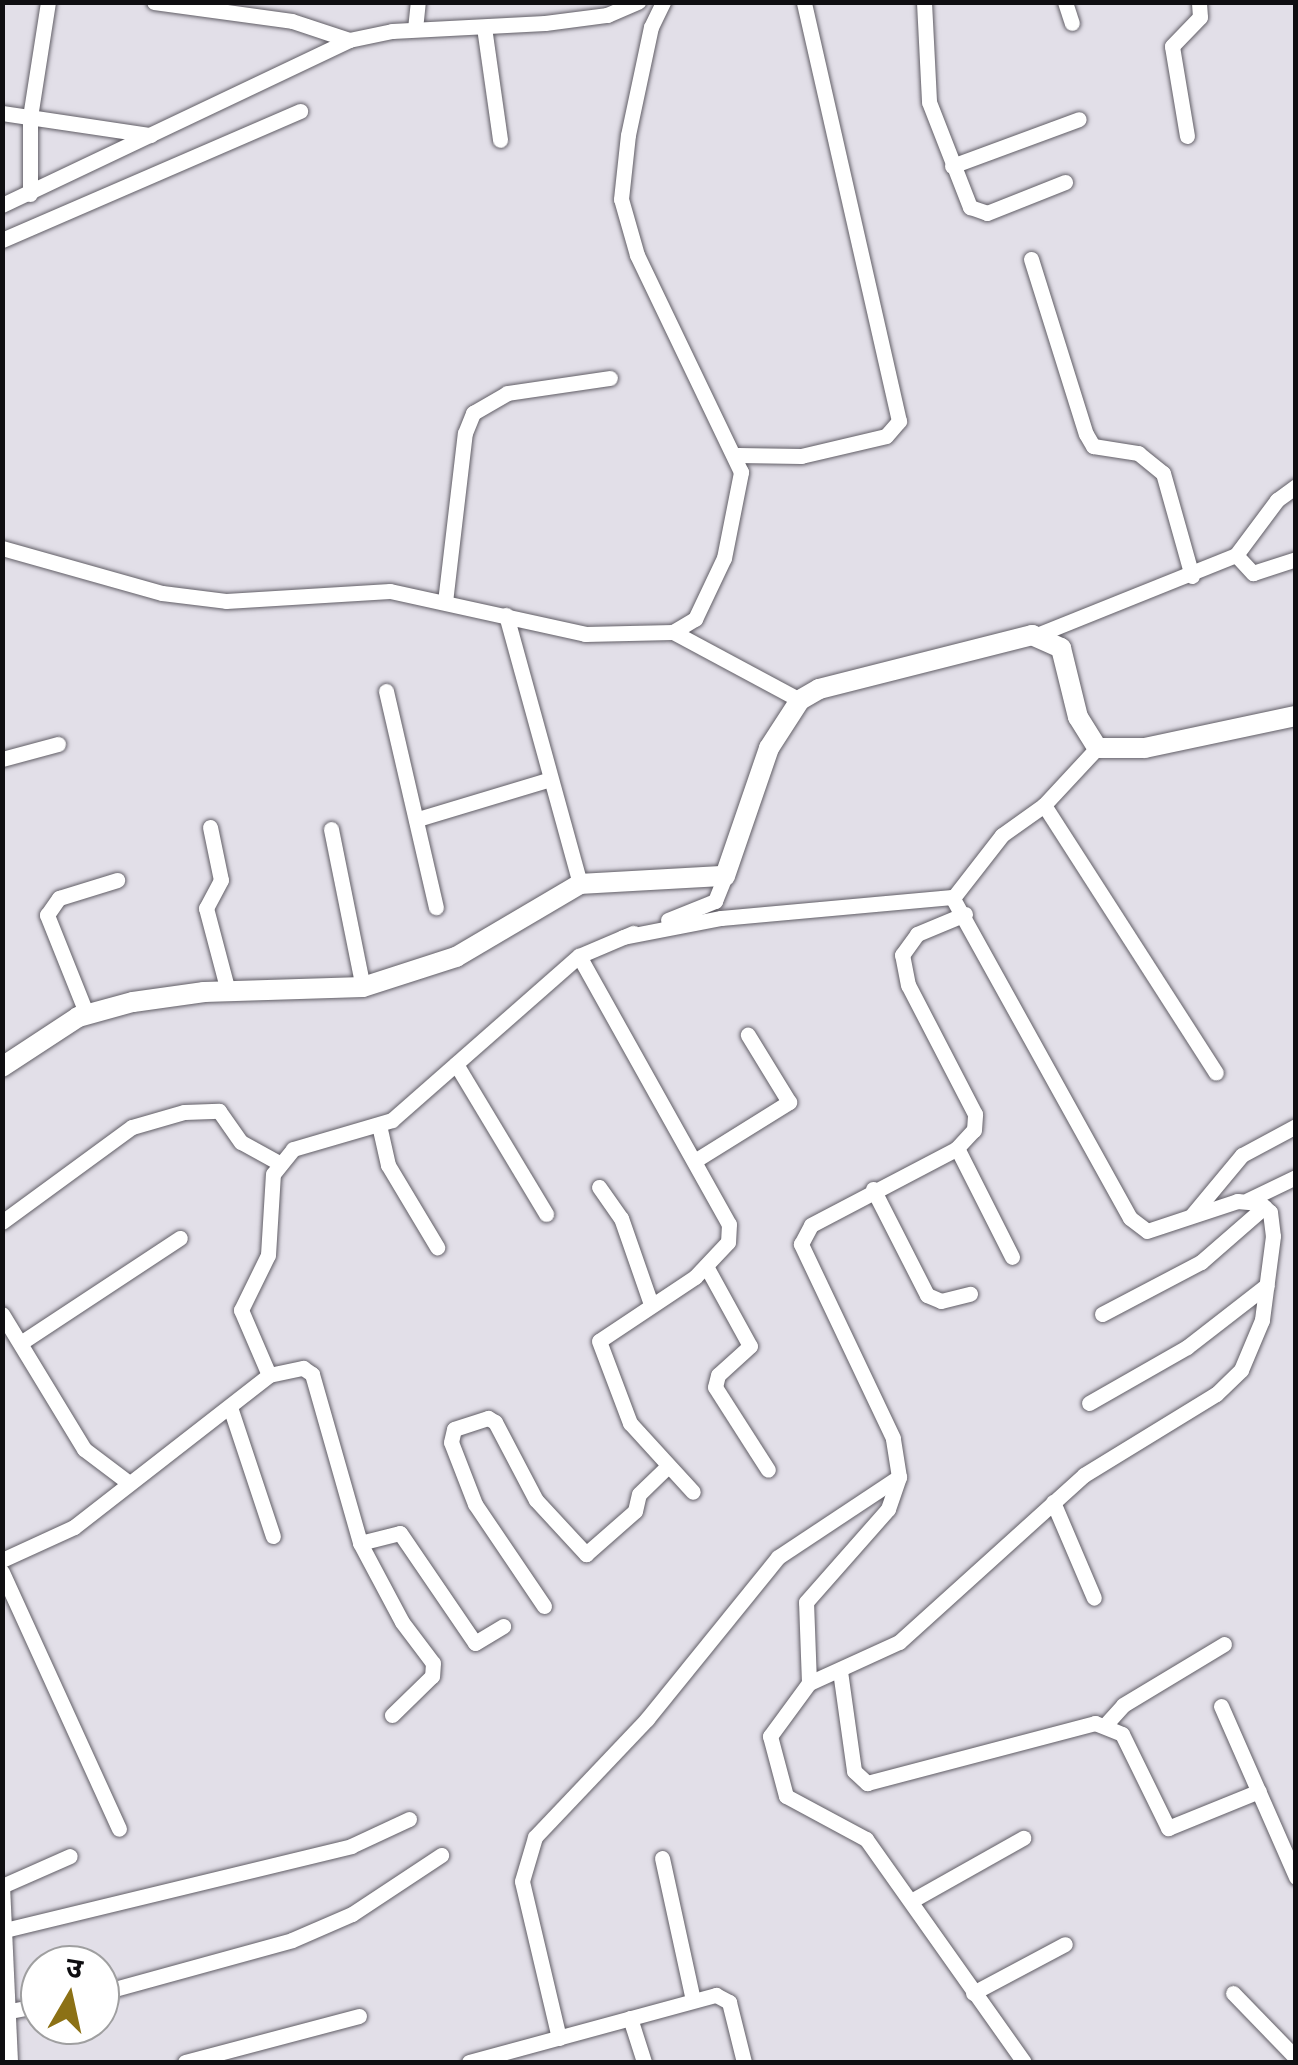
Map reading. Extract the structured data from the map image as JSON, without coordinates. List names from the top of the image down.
{
  "north": "top"
}
